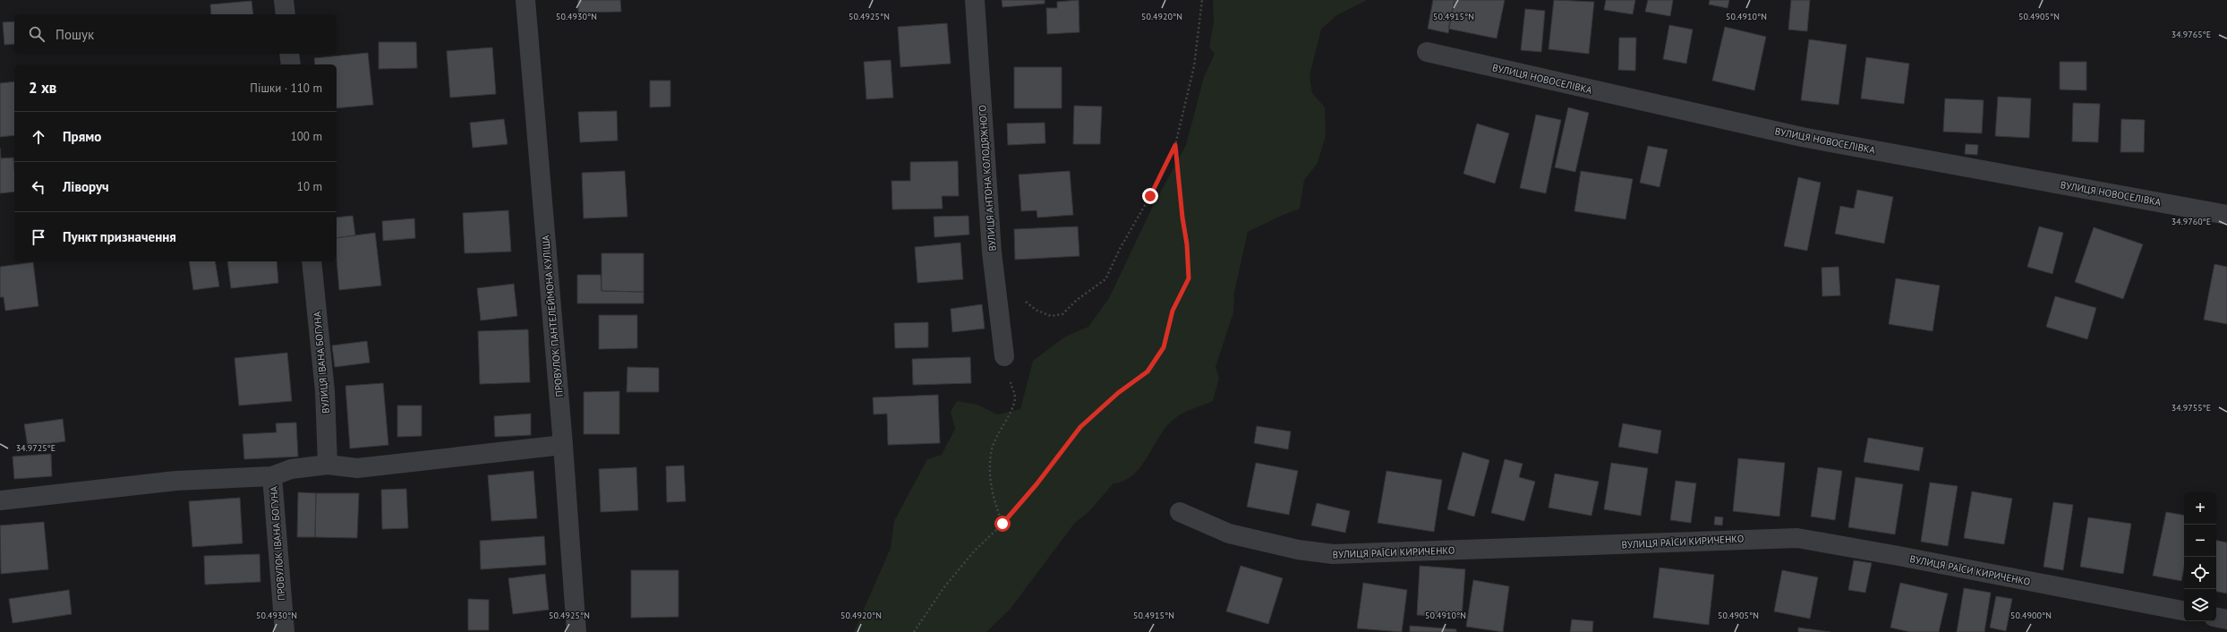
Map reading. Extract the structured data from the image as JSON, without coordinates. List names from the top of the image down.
{
  "streets": {
    "street": [
      "ВУЛИЦЯ НОВОСЕЛІВКА",
      "ВУЛИЦЯ АНТОНА КОЛОДЯЖНОГО",
      "ПРОВУЛОК ПАНТЕЛЕЙМОНА КУЛІША",
      "ВУЛИЦЯ ІВАНА БОГУНА",
      "ВУЛИЦЯ РАЇСИ КИРИЧЕНКО",
      "ПРОВУЛОК ІВАНА БОГУНА"
    ]
  },
  "page": {
    "search": "Пошук",
    "heading": ["2 хв", "Пішки · 110 m"],
    "list": [
      ["Прямо", "100 m"],
      ["Ліворуч", "10 m"],
      "Пункт призначення"
    ],
    "map_buttons": ["+", "−"]
  },
  "coordinates": [
    "50.4930°N",
    "50.4925°N",
    "50.4920°N",
    "50.4915°N",
    "50.4910°N",
    "50.4905°N",
    "34.9765°E",
    "34.9760°E",
    "34.9755°E",
    "34.9725°E",
    "50.4900°N"
  ]
}
